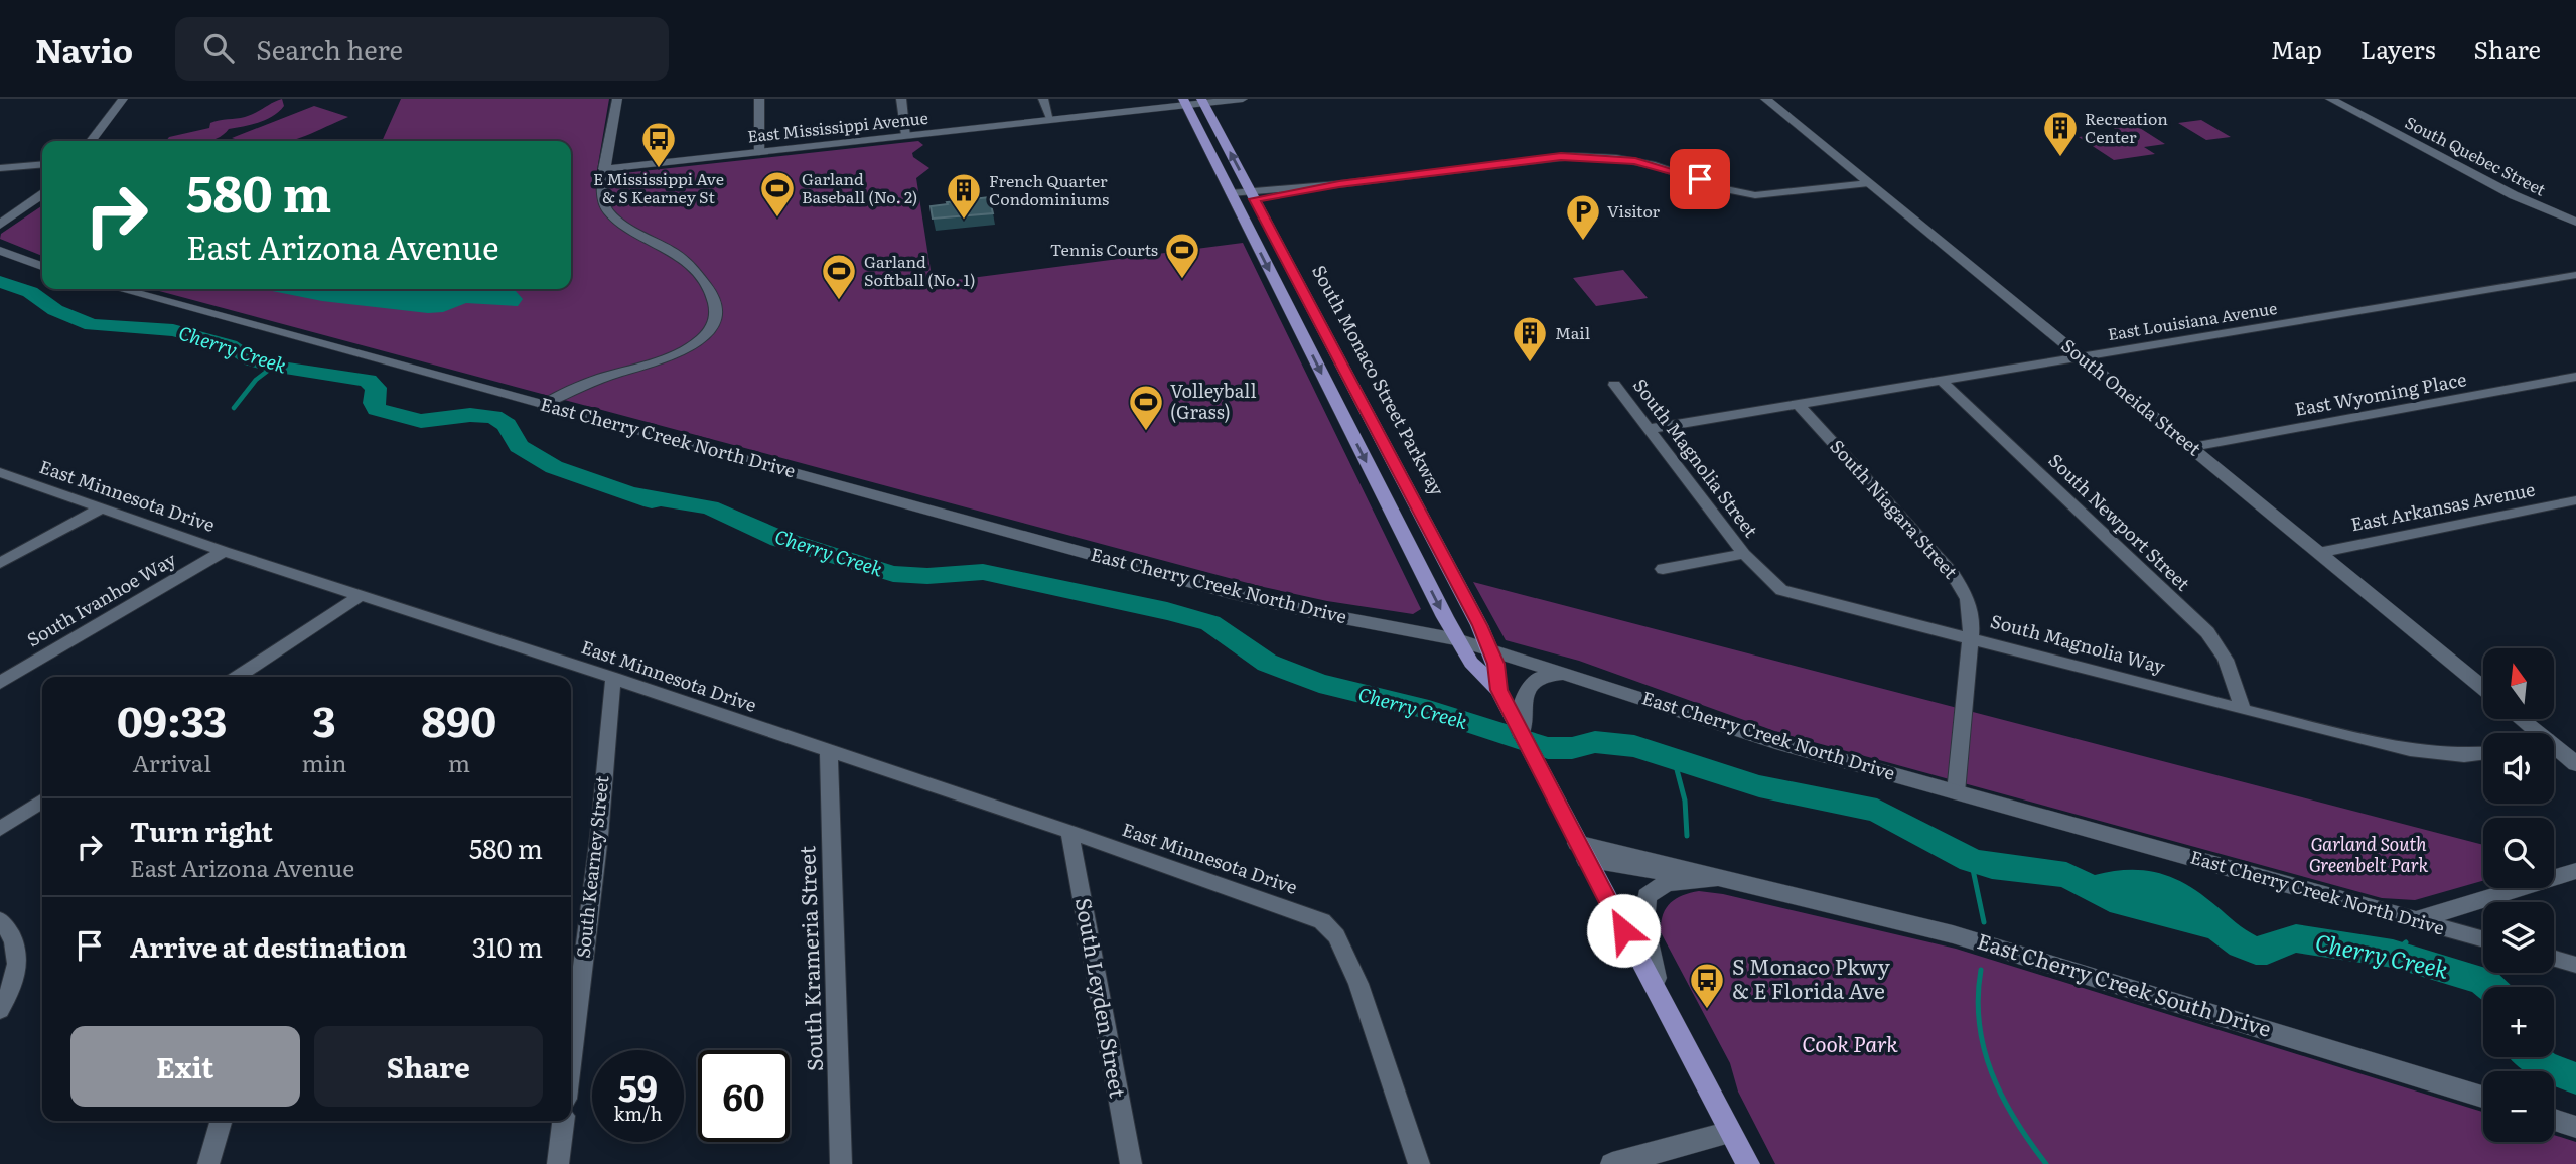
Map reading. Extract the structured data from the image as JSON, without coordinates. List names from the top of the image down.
{
  "streets": {
    "main road": ["South Monaco Street Parkway"],
    "street": [
      "East Mississippi Avenue",
      "South Quebec Street",
      "East Louisiana Avenue",
      "East Wyoming Place",
      "South Oneida Street",
      "East Cherry Creek North Drive",
      "South Magnolia Street",
      "East Minnesota Drive",
      "East Arkansas Avenue",
      "South Niagara Street",
      "South Newport Street",
      "South Ivanhoe Way",
      "South Magnolia Way",
      "South Kearney Street",
      "South Krameria Street",
      "East Cherry Creek South Drive",
      "South Leyden Street"
    ]
  },
  "crossings": [
    ["East Mississippi Avenue", "South Monaco Street Parkway"],
    ["East Louisiana Avenue", "South Oneida Street"],
    ["East Louisiana Avenue", "South Magnolia Street"],
    ["East Louisiana Avenue", "South Niagara Street"],
    ["East Louisiana Avenue", "South Newport Street"],
    ["South Monaco Street Parkway", "East Cherry Creek North Drive"],
    ["South Monaco Street Parkway", "East Cherry Creek South Drive"],
    ["East Wyoming Place", "South Oneida Street"],
    ["South Oneida Street", "East Arkansas Avenue"],
    ["East Cherry Creek North Drive", "South Niagara Street"],
    ["South Magnolia Street", "South Magnolia Way"],
    ["East Minnesota Drive", "South Ivanhoe Way"],
    ["East Minnesota Drive", "South Kearney Street"],
    ["East Minnesota Drive", "South Krameria Street"],
    ["East Minnesota Drive", "South Leyden Street"],
    ["South Niagara Street", "South Magnolia Way"],
    ["South Newport Street", "South Magnolia Way"]
  ],
  "water": ["Cherry Creek"],
  "parks": ["Garland South Greenbelt Park", "Cook Park"],
  "places": {
    "building": ["Recreation Center", "French Quarter Condominiums", "Mail"],
    "bus stop": ["E Mississippi Ave & S Kearney St", "S Monaco Pkwy & E Florida Ave"],
    "sports": [
      "Garland Baseball (No. 2)",
      "Tennis Courts",
      "Garland Softball (No. 1)",
      "Volleyball (Grass)"
    ],
    "parking": ["Visitor"]
  },
  "north": "top",
  "page": {
    "header": "Navio",
    "search": "Search here",
    "nav": ["Map", "Layers", "Share"],
    "turn": ["580 m", "East Arizona Avenue"],
    "map_buttons": ["+", "−"],
    "eta": [
      "09:33",
      "Arrival",
      "3",
      "min",
      "890",
      "m"
    ],
    "list": [
      {
        "name": "Turn right",
        "note": "East Arizona Avenue",
        "value": "580 m"
      },
      {
        "name": "Arrive at destination",
        "value": "310 m"
      }
    ],
    "buttons": ["Exit", "Share"],
    "speed": "59 km/h",
    "limit": "60"
  }
}
